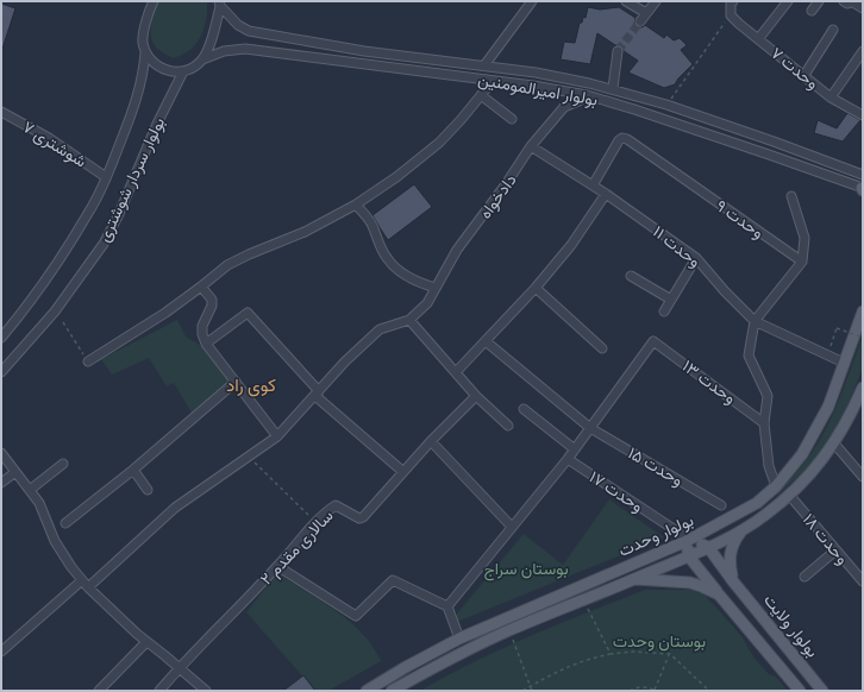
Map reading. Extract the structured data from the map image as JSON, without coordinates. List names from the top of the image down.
{
  "streets": {
    "main road": ["بولوار وحدت", "بولوار ولایت"],
    "street": [
      "وحدت ۷",
      "بولوار امیرالمومنین",
      "شوشتری ۷",
      "بولوار سردار شوشتری",
      "دادخواه",
      "وحدت ۹",
      "وحدت ۱۱",
      "وحدت ۱۳",
      "وحدت ۱۵",
      "وحدت ۱۷",
      "وحدت ۱۸",
      "سالاری مقدم ۲"
    ]
  },
  "crossings": [
    ["بولوار امیرالمومنین", "بولوار سردار شوشتری"],
    ["شوشتری ۷", "بولوار سردار شوشتری"],
    ["دادخواه", "وحدت ۱۱"],
    ["وحدت ۹", "وحدت ۱۱"],
    ["وحدت ۱۱", "بولوار وحدت"],
    ["وحدت ۱۳", "وحدت ۱۵"],
    ["وحدت ۱۷", "بولوار وحدت"],
    ["بولوار وحدت", "وحدت ۱۸"],
    ["بولوار وحدت", "بولوار ولایت"]
  ],
  "districts": ["کوی راد"],
  "parks": ["بوستان سراج", "بوستان وحدت"]
}
